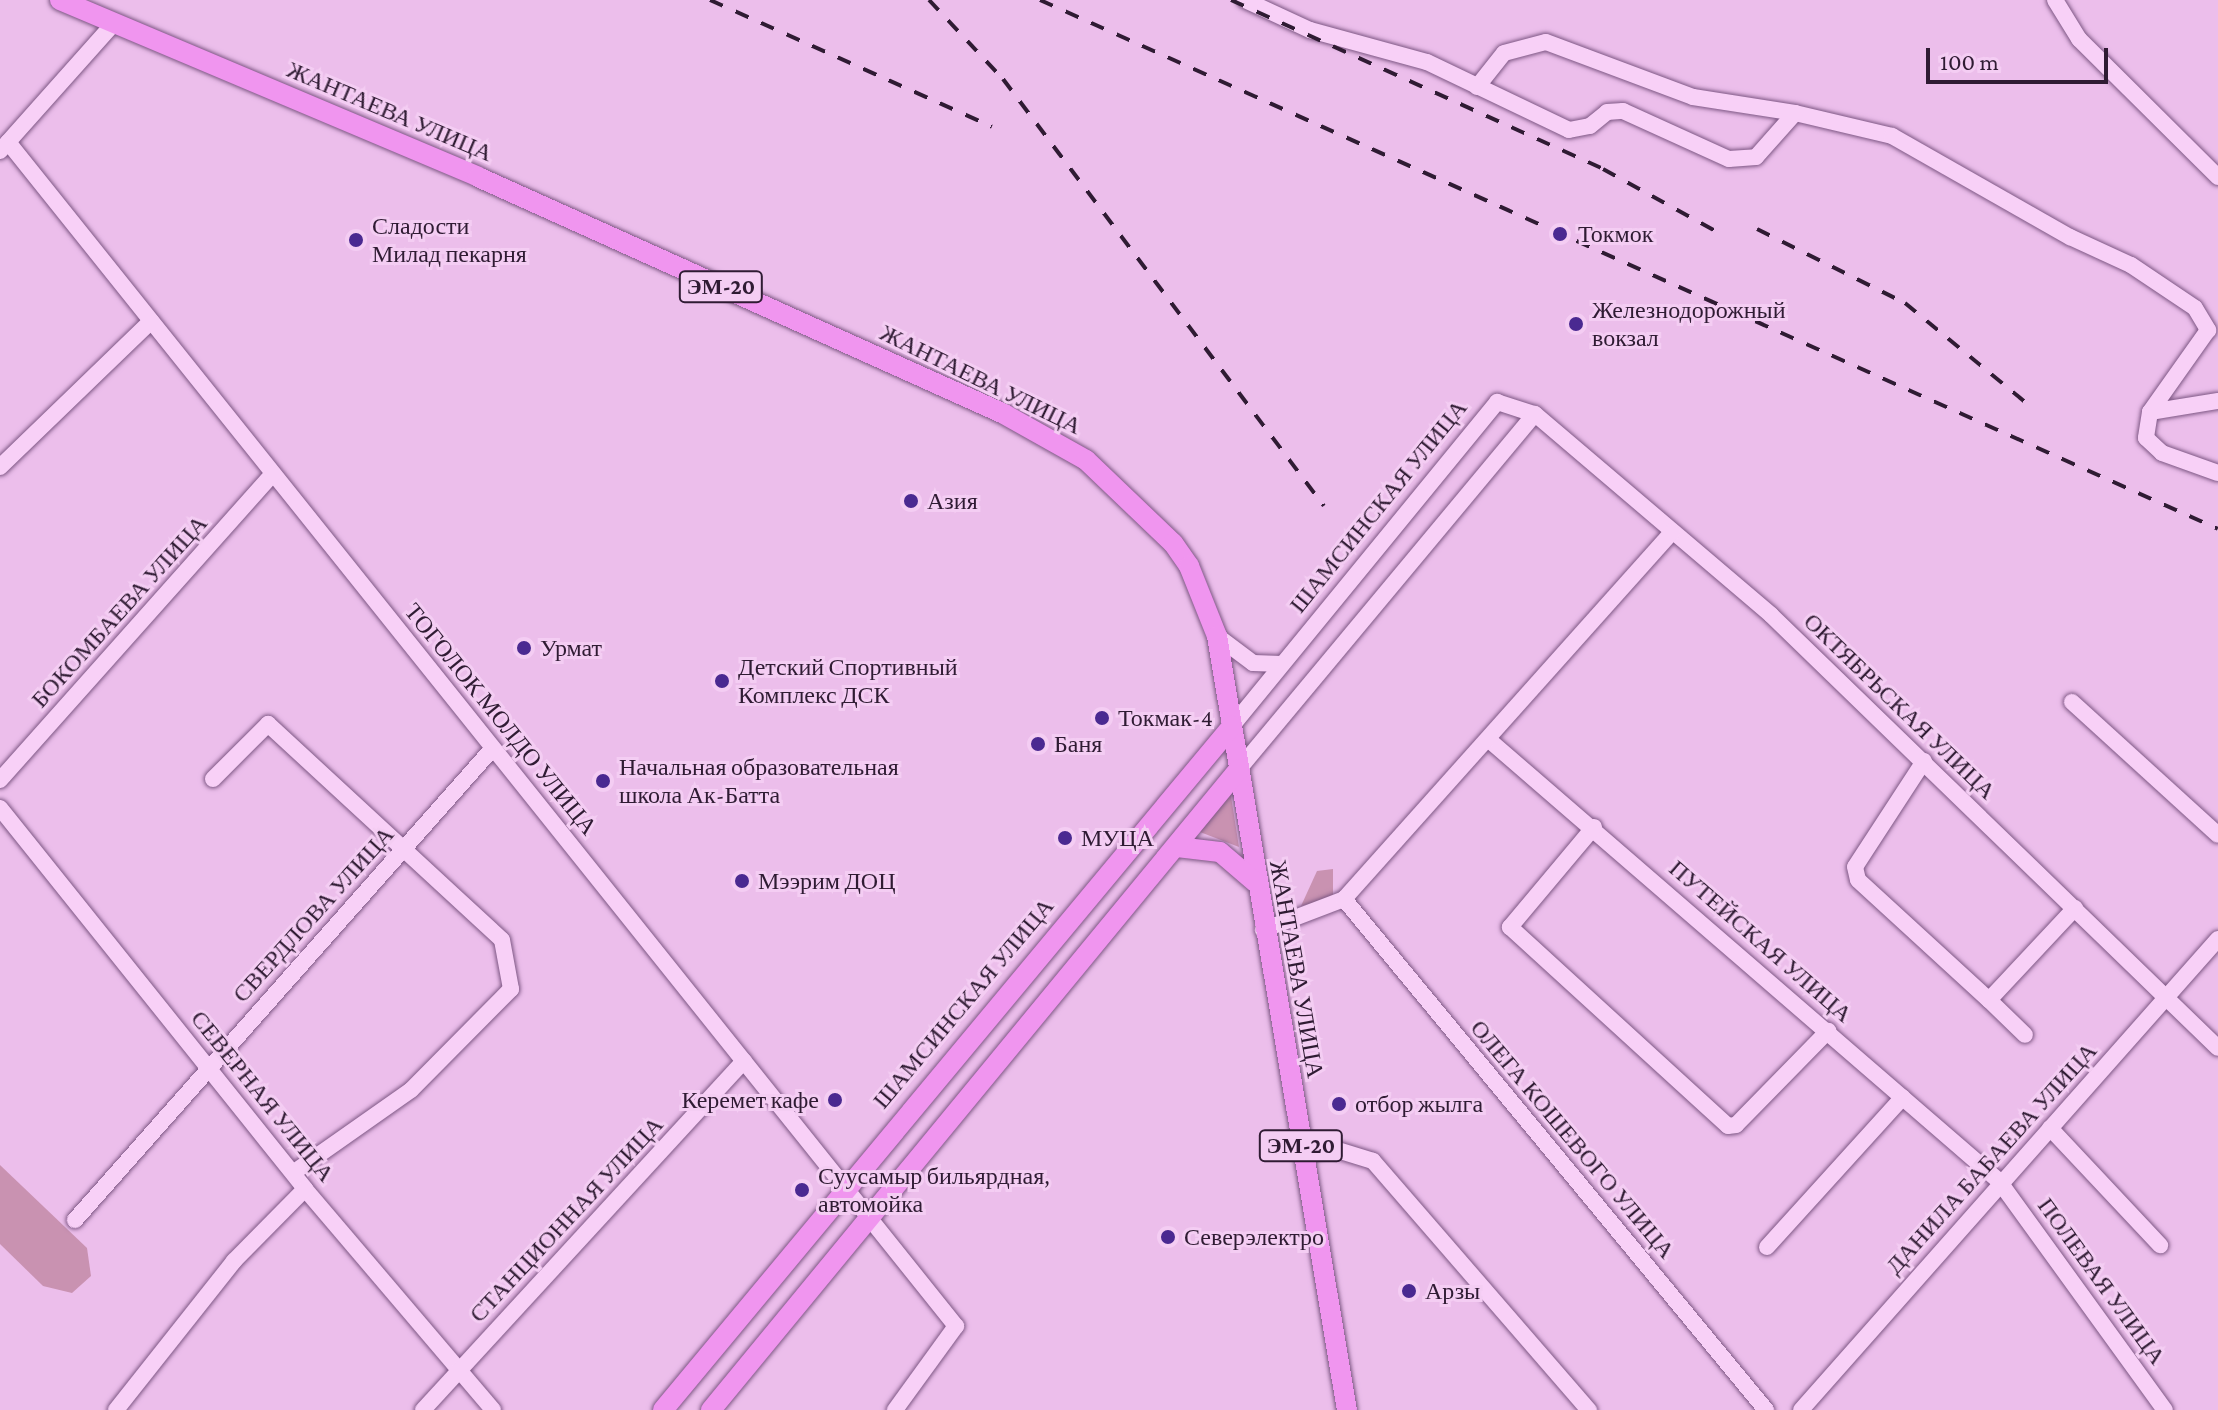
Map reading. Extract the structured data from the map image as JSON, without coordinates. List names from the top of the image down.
{
  "streets": {
    "main road": ["ЖАНТАЕВА УЛИЦА", "ЭМ-20", "ШАМСИНСКАЯ УЛИЦА"],
    "street": [
      "БОКОМБАЕВА УЛИЦА",
      "ОКТЯБРЬСКАЯ УЛИЦА",
      "ТОГОЛОК МОЛДО УЛИЦА",
      "СВЕРДЛОВА УЛИЦА",
      "ПУТЕЙСКАЯ УЛИЦА",
      "СЕВЕРНАЯ УЛИЦА",
      "ОЛЕГА КОШЕВОГО УЛИЦА",
      "ДАНИЛА БАБАЕВА УЛИЦА",
      "СТАНЦИОННАЯ УЛИЦА",
      "ПОЛЕВАЯ УЛИЦА"
    ]
  },
  "crossings": [
    ["ЖАНТАЕВА УЛИЦА", "ШАМСИНСКАЯ УЛИЦА"],
    ["ШАМСИНСКАЯ УЛИЦА", "ОКТЯБРЬСКАЯ УЛИЦА"],
    ["ШАМСИНСКАЯ УЛИЦА", "ТОГОЛОК МОЛДО УЛИЦА"],
    ["БОКОМБАЕВА УЛИЦА", "ТОГОЛОК МОЛДО УЛИЦА"],
    ["ОКТЯБРЬСКАЯ УЛИЦА", "ДАНИЛА БАБАЕВА УЛИЦА"],
    ["ТОГОЛОК МОЛДО УЛИЦА", "СВЕРДЛОВА УЛИЦА"],
    ["ТОГОЛОК МОЛДО УЛИЦА", "СТАНЦИОННАЯ УЛИЦА"],
    ["СВЕРДЛОВА УЛИЦА", "СЕВЕРНАЯ УЛИЦА"],
    ["ПУТЕЙСКАЯ УЛИЦА", "ДАНИЛА БАБАЕВА УЛИЦА"],
    ["ПУТЕЙСКАЯ УЛИЦА", "ПОЛЕВАЯ УЛИЦА"],
    ["СЕВЕРНАЯ УЛИЦА", "СТАНЦИОННАЯ УЛИЦА"],
    ["ДАНИЛА БАБАЕВА УЛИЦА", "ПОЛЕВАЯ УЛИЦА"]
  ],
  "places": [
    "Токмок",
    "Сладости Милад пекарня",
    "Железнодорожный вокзал",
    "Азия",
    "Урмат",
    "Детский Спортивный Комплекс ДСК",
    "Токмак-4",
    "Баня",
    "Начальная образовательная школа Ак-Батта",
    "МУЦА",
    "Мээрим ДОЦ",
    "Керемет кафе",
    "отбор жылга",
    "Суусамыр бильярдная, автомойка",
    "Северэлектро",
    "Арзы"
  ],
  "scale_bar": "100 m"
}
